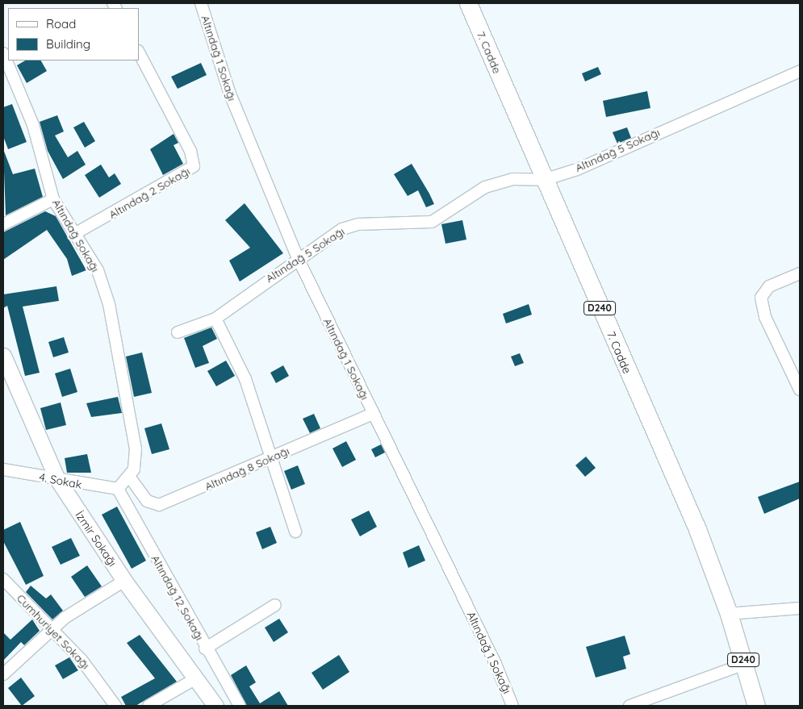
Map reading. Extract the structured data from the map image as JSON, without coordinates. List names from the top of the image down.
{
  "streets": {
    "main road": ["7. Cadde", "D240"],
    "street": [
      "Altındağ 1 Sokağı",
      "Altındağ 5 Sokağı",
      "Altındağ 2 Sokağı",
      "Altındağ Sokağı",
      "Altındağ 8 Sokağı",
      "4. Sokak",
      "İzmir Sokağı",
      "Altındağ 12 Sokağı",
      "Cumhuriyet Sokağı"
    ]
  },
  "crossings": [
    ["7. Cadde", "Altındağ 5 Sokağı"],
    ["7. Cadde", "D240"],
    ["Altındağ 1 Sokağı", "Altındağ 5 Sokağı"],
    ["Altındağ 1 Sokağı", "Altındağ 8 Sokağı"],
    ["Altındağ 2 Sokağı", "Altındağ Sokağı"],
    ["Altındağ Sokağı", "Altındağ 8 Sokağı"],
    ["4. Sokak", "İzmir Sokağı"],
    ["4. Sokak", "Altındağ 12 Sokağı"]
  ],
  "legend": ["Road", "Building"]
}
